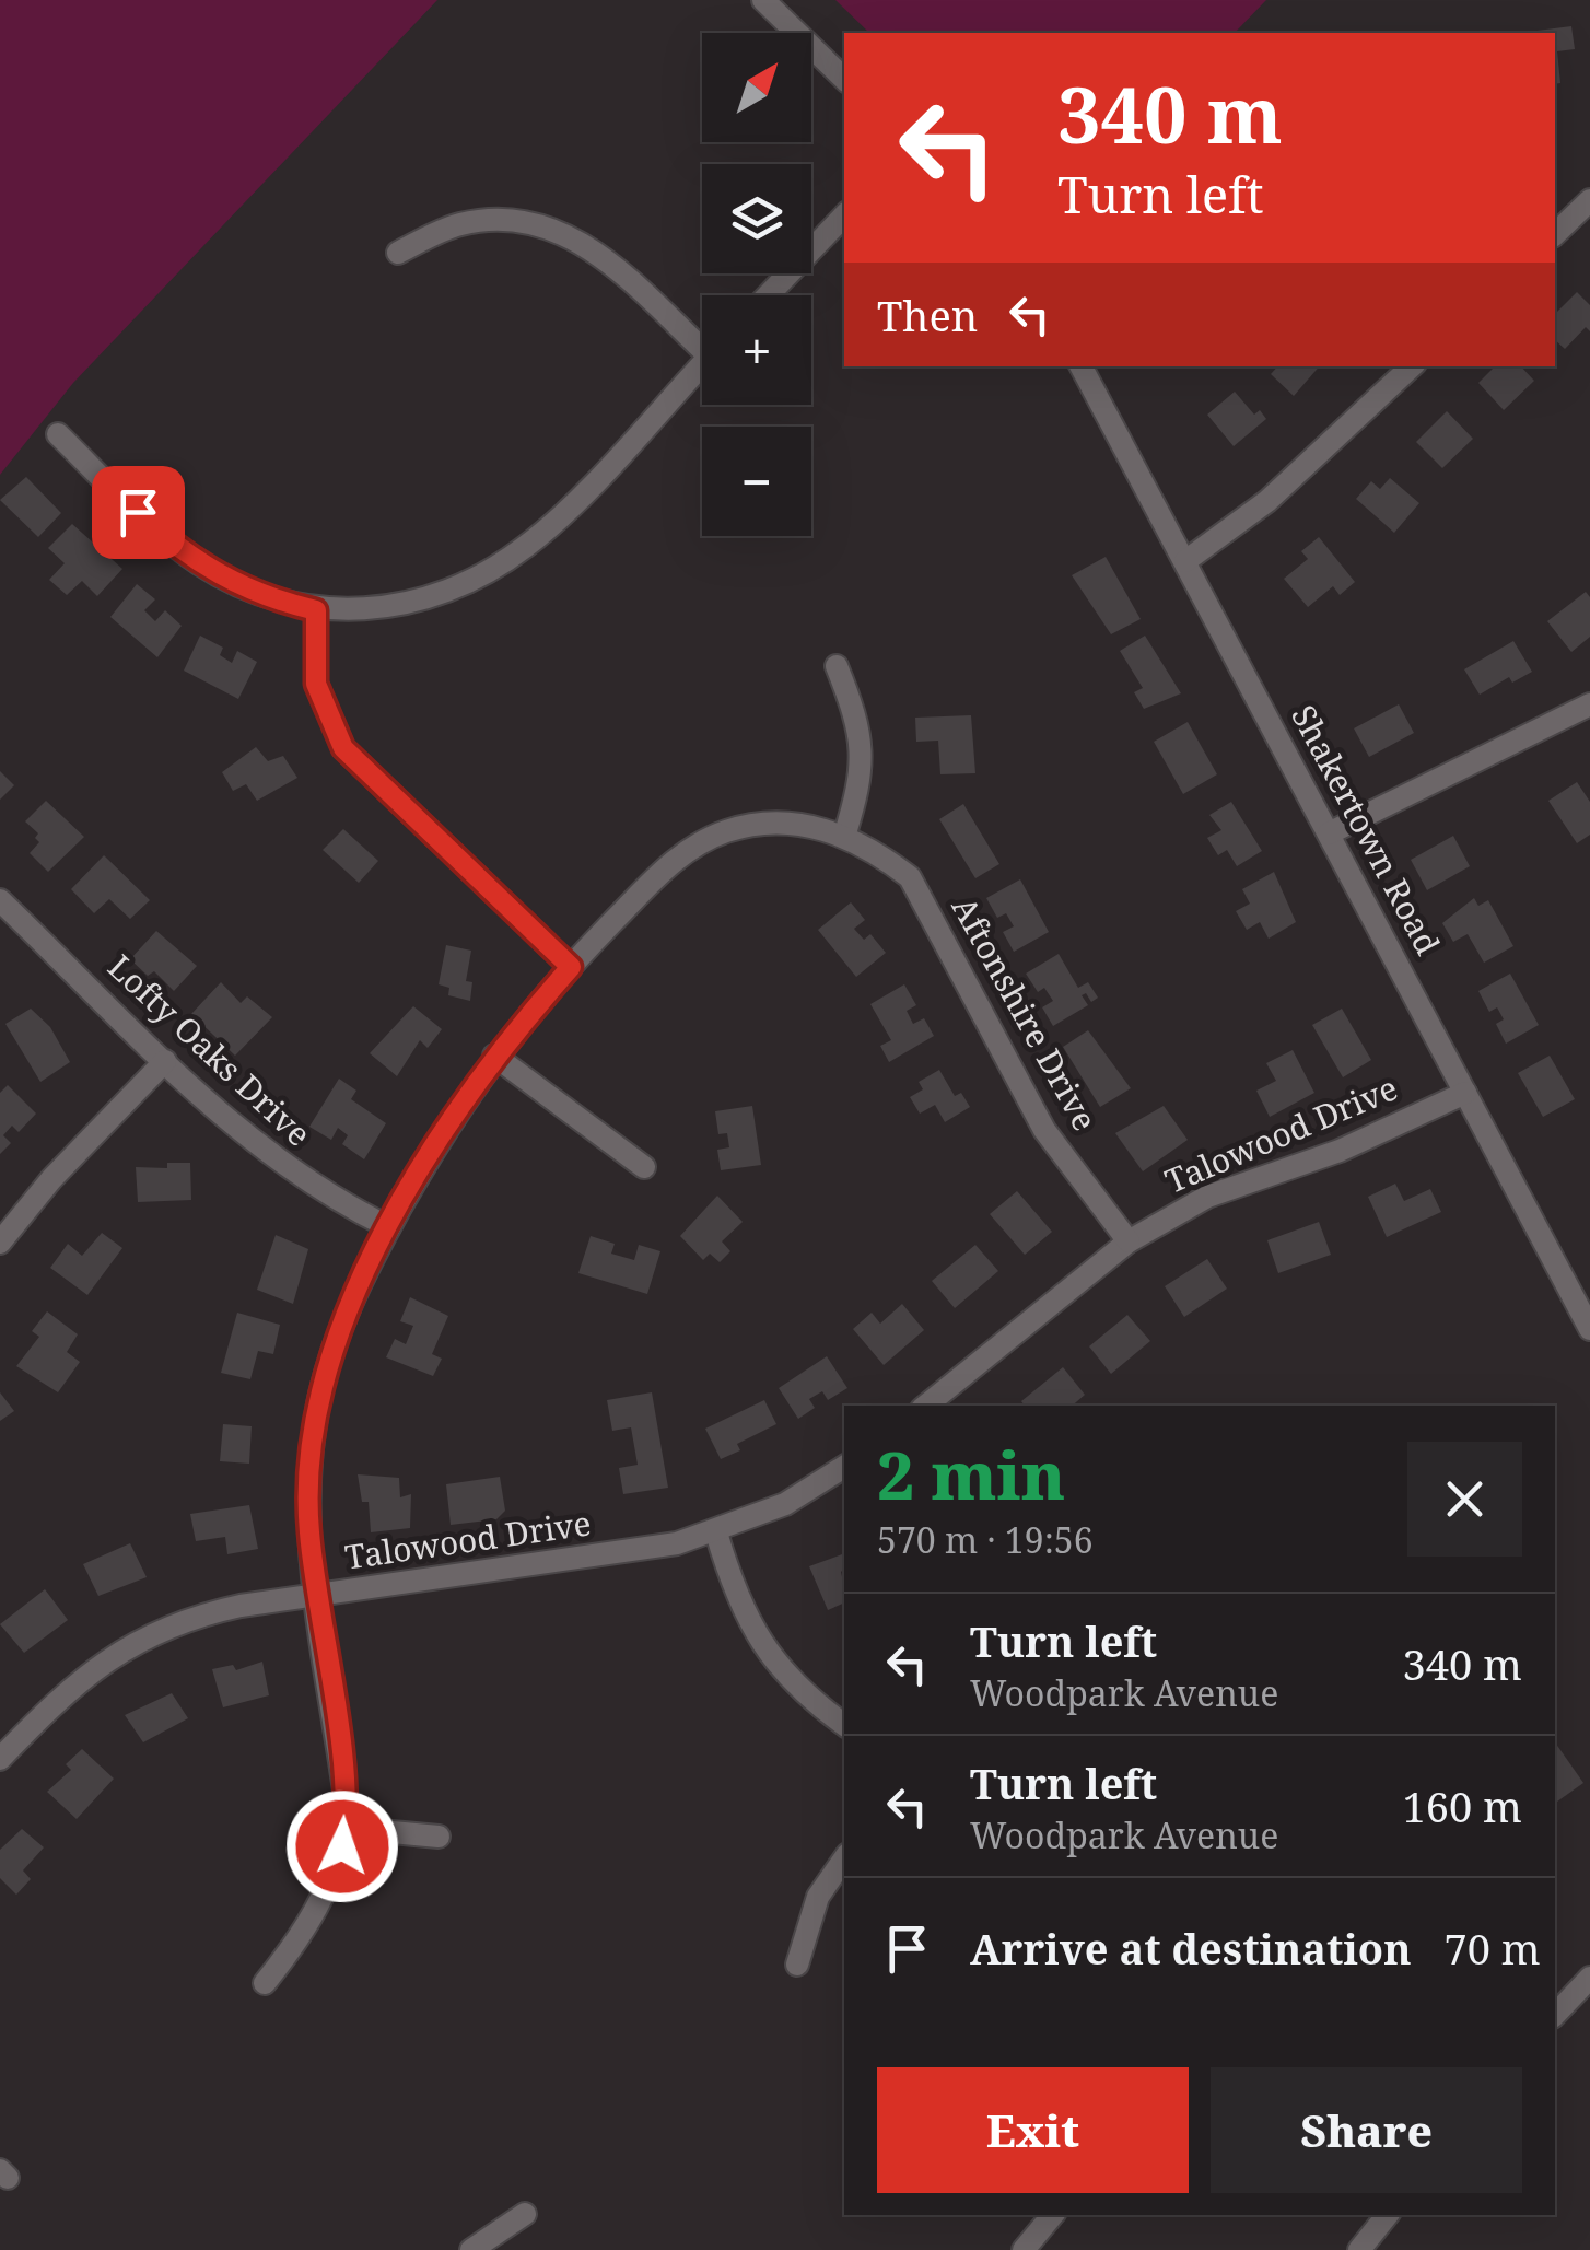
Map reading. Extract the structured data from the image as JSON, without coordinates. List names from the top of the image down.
{
  "streets": {
    "street": [
      "Shakertown Road",
      "Aftonshire Drive",
      "Lofty Oaks Drive",
      "Talowood Drive"
    ]
  },
  "crossings": [
    ["Shakertown Road", "Talowood Drive"],
    ["Aftonshire Drive", "Lofty Oaks Drive"],
    ["Aftonshire Drive", "Talowood Drive"]
  ],
  "north": "top right",
  "page": {
    "map_buttons": ["+", "−"],
    "turn": ["340 m", "Turn left"],
    "then": "Then",
    "heading": ["2 min", "570 m · 19:56"],
    "list": [
      {
        "name": "Turn left",
        "note": "Woodpark Avenue",
        "value": "340 m"
      },
      {
        "name": "Turn left",
        "note": "Woodpark Avenue",
        "value": "160 m"
      },
      {
        "name": "Arrive at destination",
        "value": "70 m"
      }
    ],
    "buttons": ["Exit", "Share"]
  }
}
